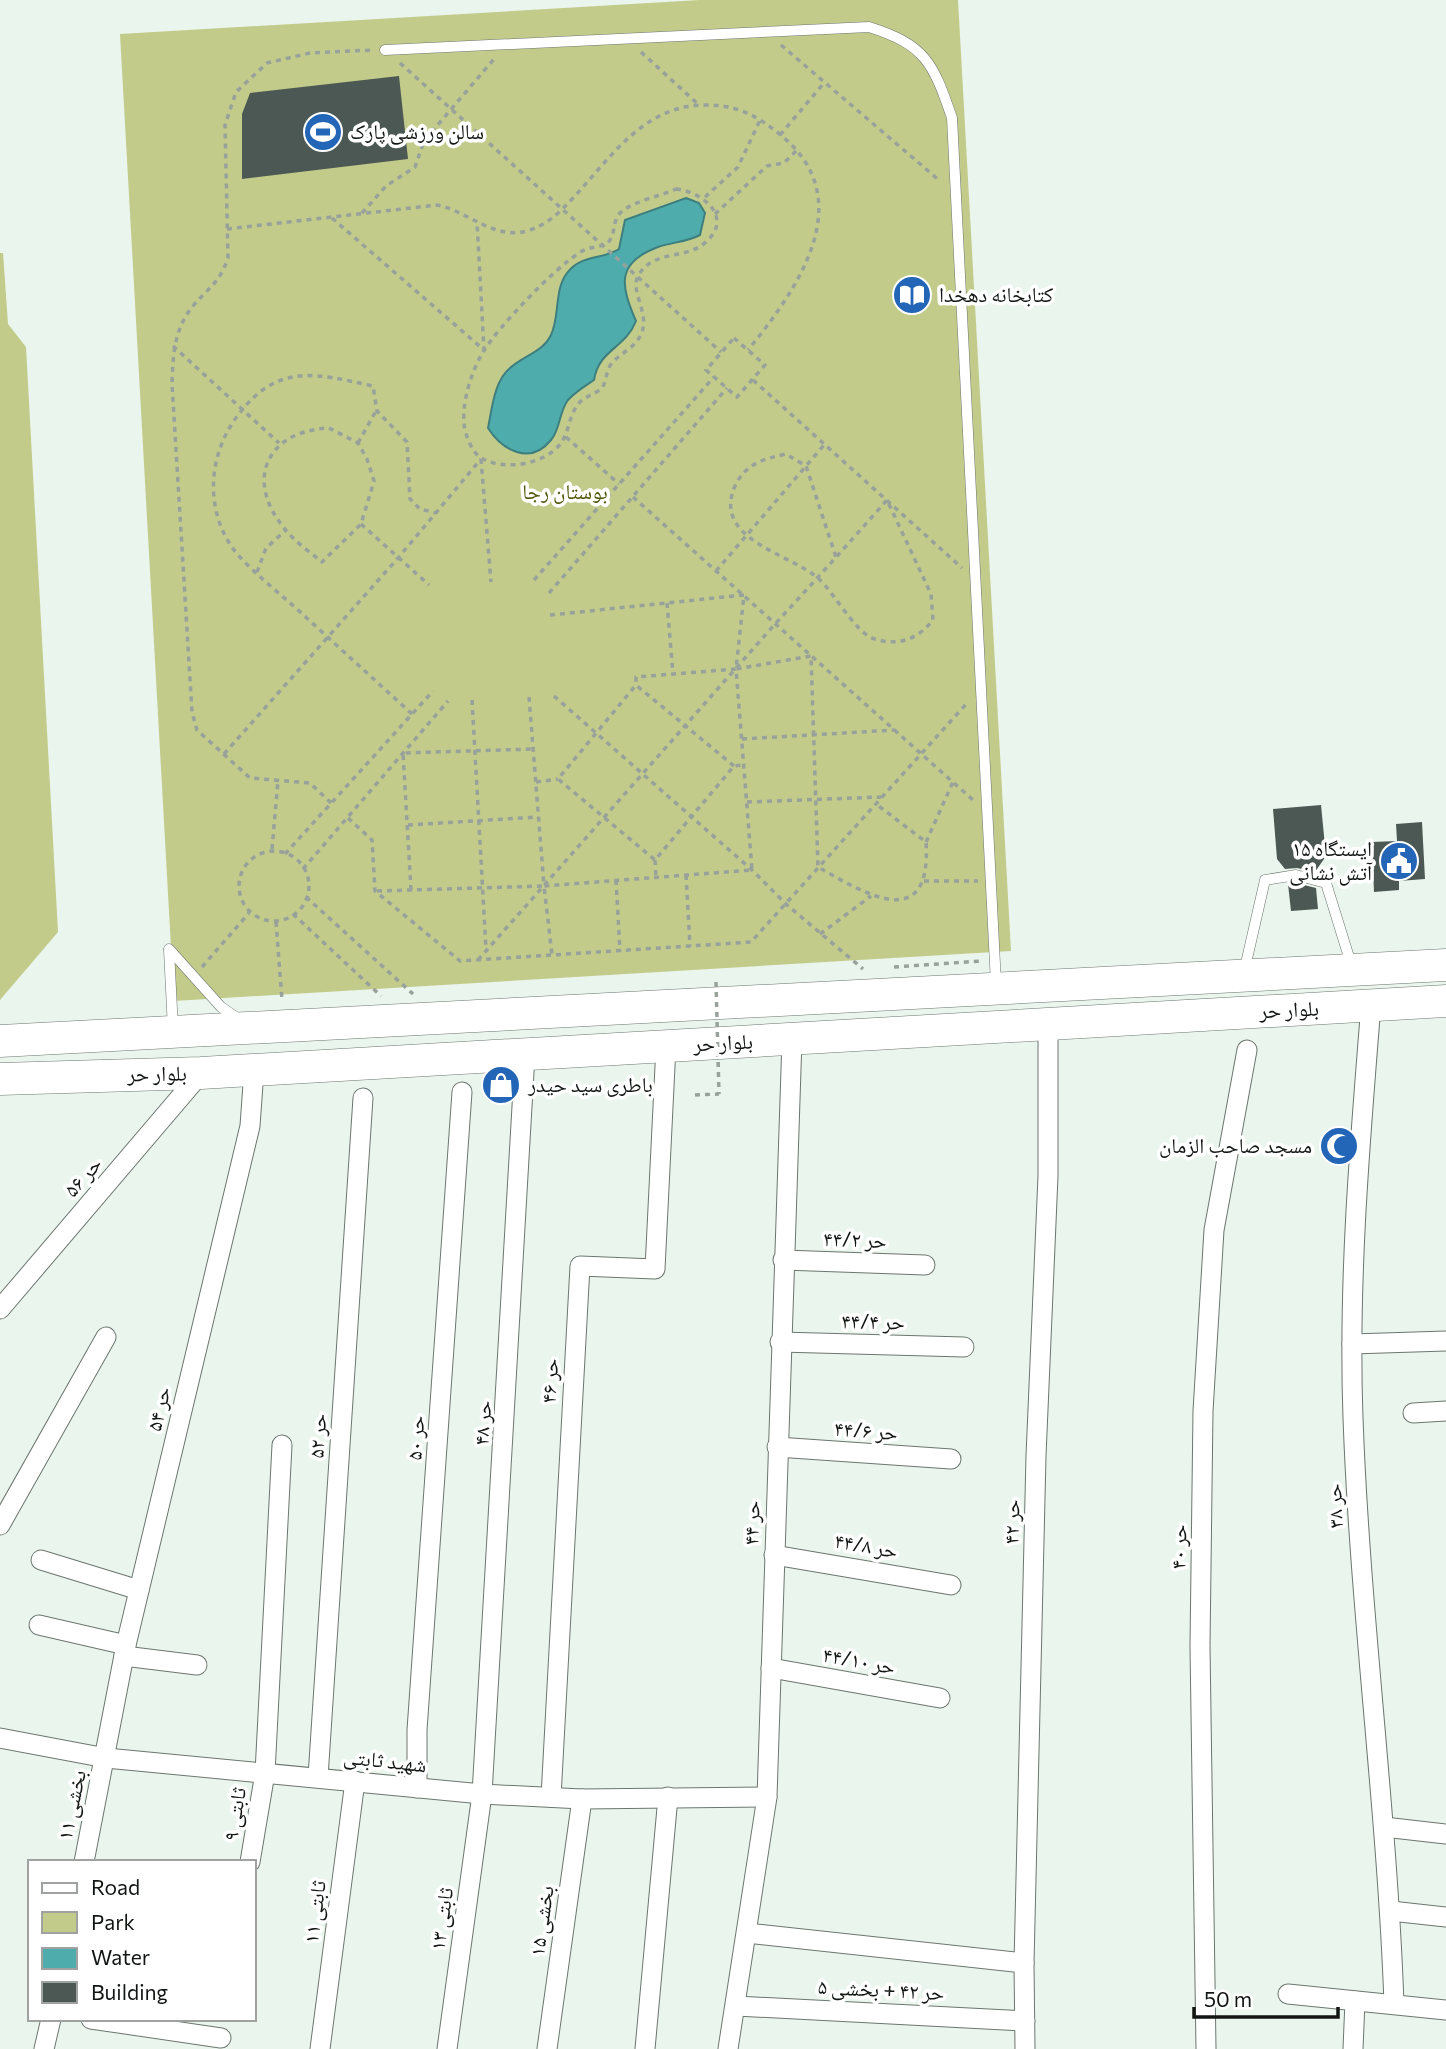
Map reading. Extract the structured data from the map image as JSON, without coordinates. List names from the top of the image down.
{
  "streets": {
    "main road": ["بلوار حر"],
    "street": [
      "حر ۵۶",
      "حر ۴۴/۲",
      "حر ۴۴/۴",
      "حر ۴۶",
      "حر ۵۴",
      "حر ۴۸",
      "حر ۴۴/۶",
      "حر ۵۲",
      "حر ۵۰",
      "حر ۳۸",
      "حر ۴۲",
      "حر ۴۴",
      "حر ۴۴/۸",
      "حر ۴۰",
      "حر ۴۴/۱۰",
      "شهید ثابتی",
      "بخشی ۱۱",
      "ثابتی ۹",
      "ثابتی ۱۱",
      "ثابتی ۱۳",
      "بخشی ۱۵",
      "حر ۴۲ + بخشی ۵"
    ]
  },
  "crossings": [
    ["بلوار حر", "حر ۵۶"],
    ["بلوار حر", "حر ۴۶"],
    ["بلوار حر", "حر ۵۴"],
    ["بلوار حر", "حر ۴۸"],
    ["بلوار حر", "حر ۳۸"],
    ["بلوار حر", "حر ۴۲"],
    ["بلوار حر", "حر ۴۴"],
    ["حر ۴۴/۲", "حر ۴۴"],
    ["حر ۴۴/۴", "حر ۴۴"],
    ["حر ۴۶", "شهید ثابتی"],
    ["حر ۵۴", "شهید ثابتی"],
    ["حر ۵۴", "بخشی ۱۱"],
    ["حر ۴۸", "شهید ثابتی"],
    ["حر ۴۸", "ثابتی ۱۳"],
    ["حر ۴۴/۶", "حر ۴۴"],
    ["حر ۵۲", "شهید ثابتی"],
    ["حر ۵۰", "شهید ثابتی"],
    ["حر ۴۲", "حر ۴۲ + بخشی ۵"],
    ["حر ۴۴", "حر ۴۴/۸"],
    ["حر ۴۴", "حر ۴۴/۱۰"],
    ["حر ۴۴", "شهید ثابتی"],
    ["حر ۴۴", "حر ۴۲ + بخشی ۵"],
    ["شهید ثابتی", "بخشی ۱۱"],
    ["شهید ثابتی", "ثابتی ۹"],
    ["شهید ثابتی", "ثابتی ۱۱"],
    ["شهید ثابتی", "ثابتی ۱۳"],
    ["شهید ثابتی", "بخشی ۱۵"]
  ],
  "parks": ["بوستان رجا"],
  "places": {
    "sports": ["سالن ورزشی پارک"],
    "library": ["کتابخانه دهخدا"],
    "public building": ["ایستگاه ۱۵ آتش نشانی"],
    "shop": ["باطری سید حیدر"],
    "mosque": ["مسجد صاحب الزمان"]
  },
  "legend": [
    "Road",
    "Park",
    "Water",
    "Building"
  ],
  "scale_bar": "50 m"
}
